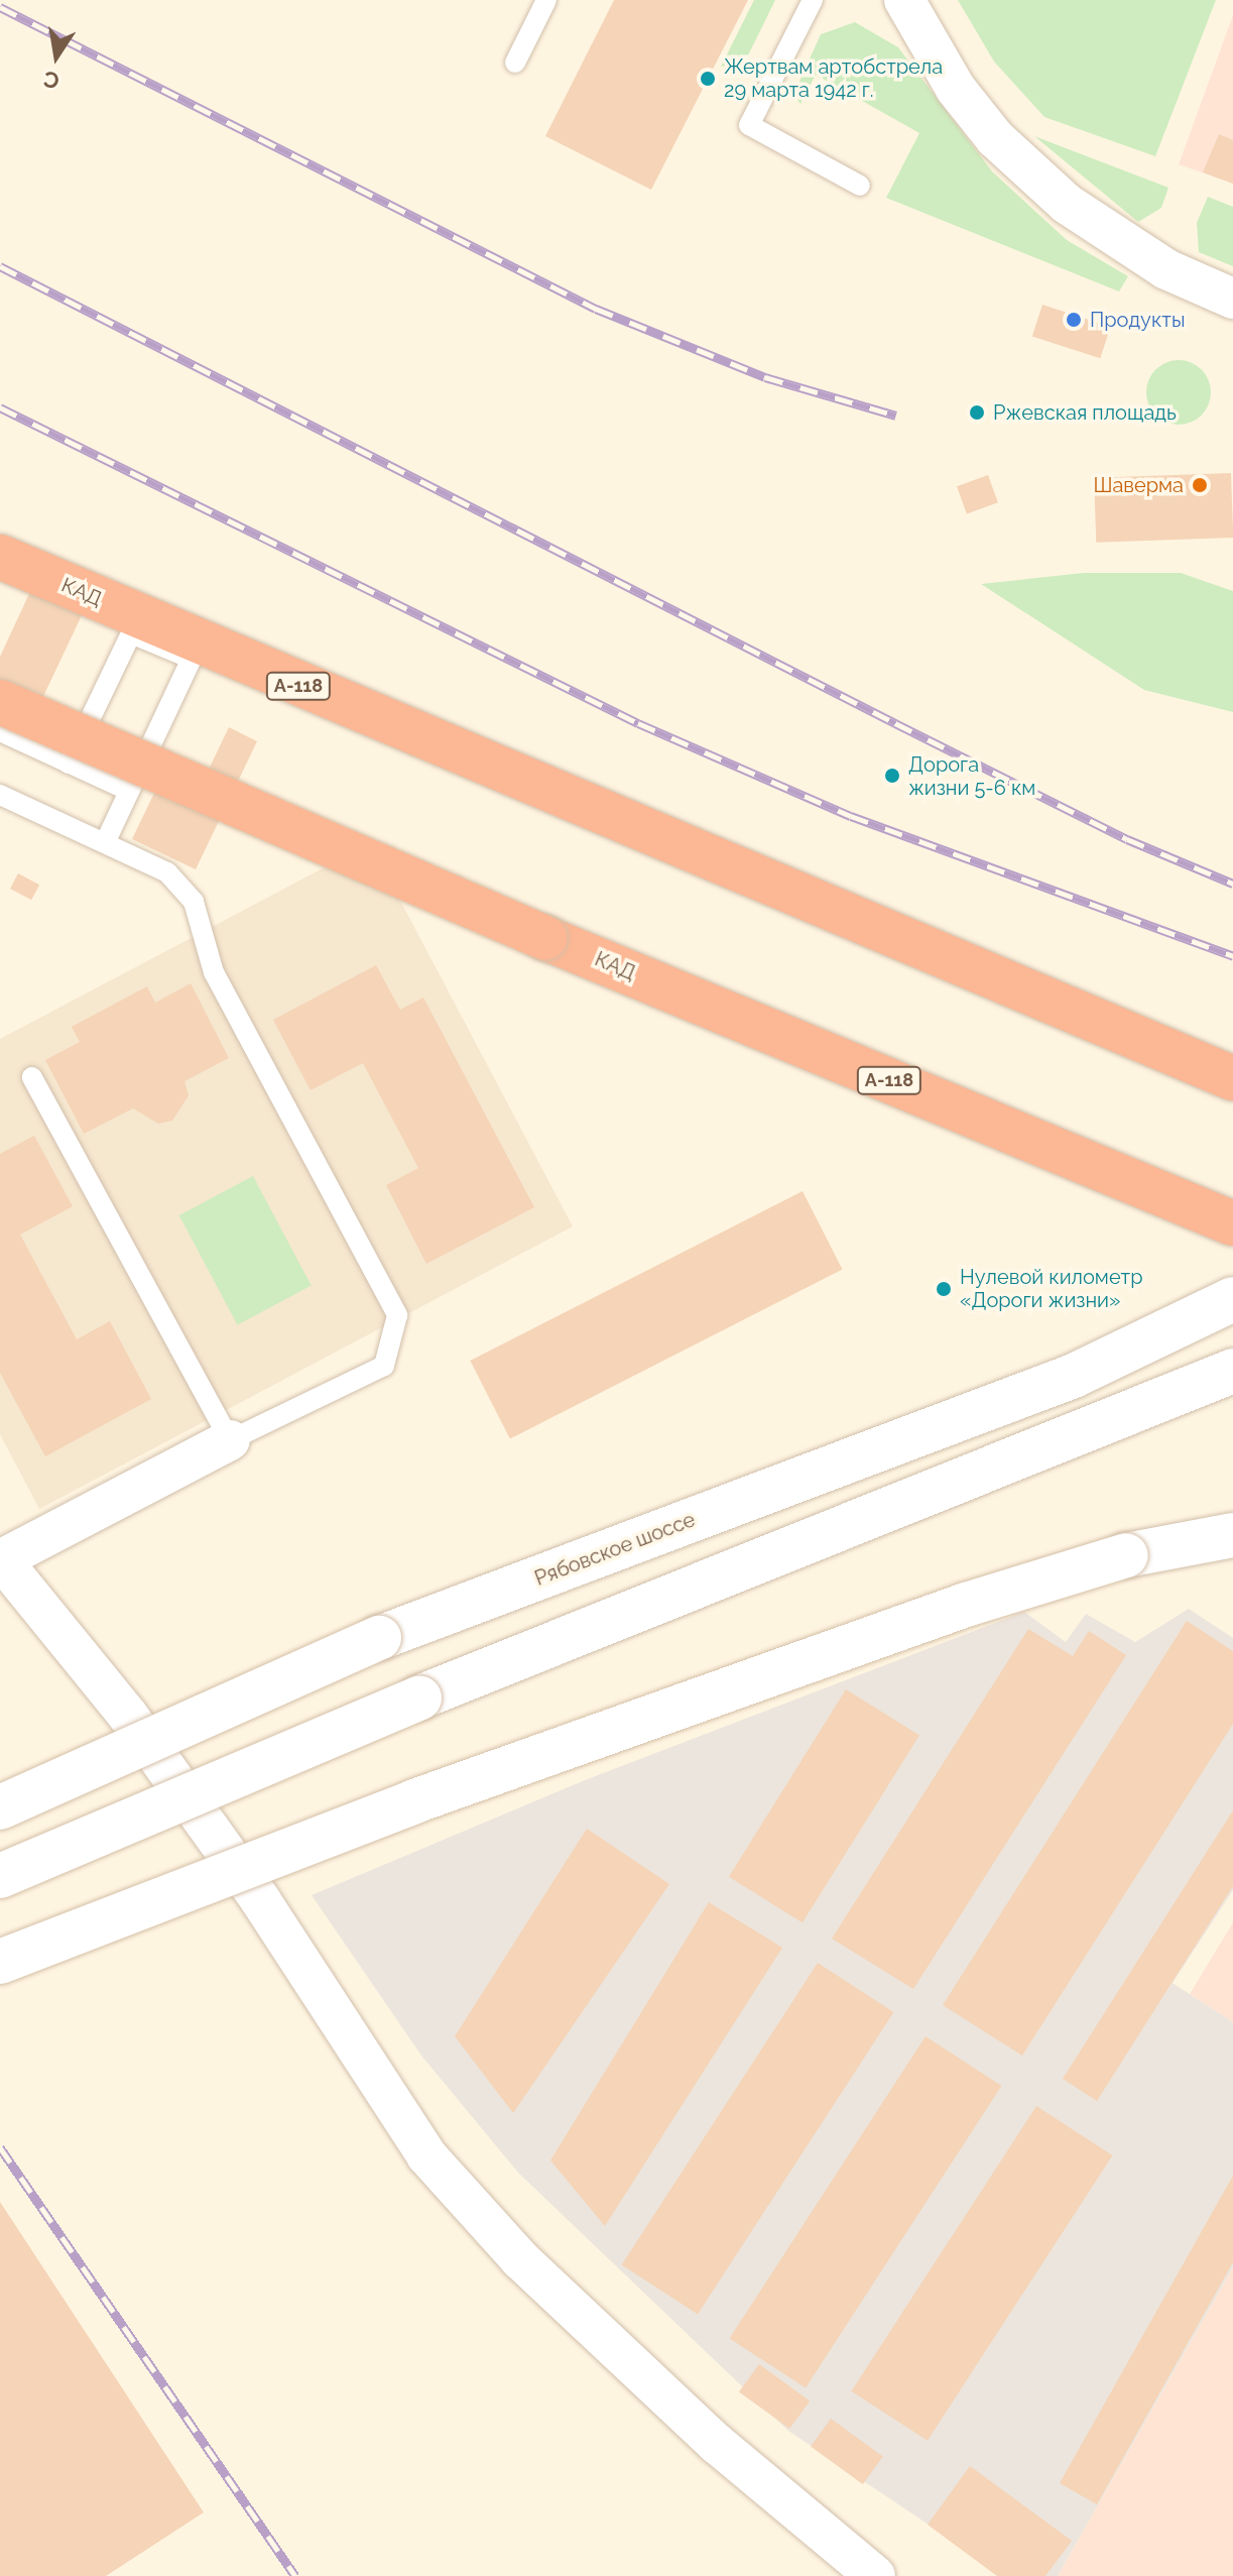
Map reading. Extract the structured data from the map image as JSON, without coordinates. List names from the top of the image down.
{
  "streets": {
    "highway": ["КАД", "А-118"],
    "main road": ["Рябовское шоссе"]
  },
  "places": [
    "Жертвам артобстрела 29 марта 1942 г.",
    "Продукты",
    "Ржевская площадь",
    "Шаверма",
    "Дорога жизни 5-6 км",
    "Нулевой километр «Дороги жизни»"
  ],
  "north": "bottom"
}
